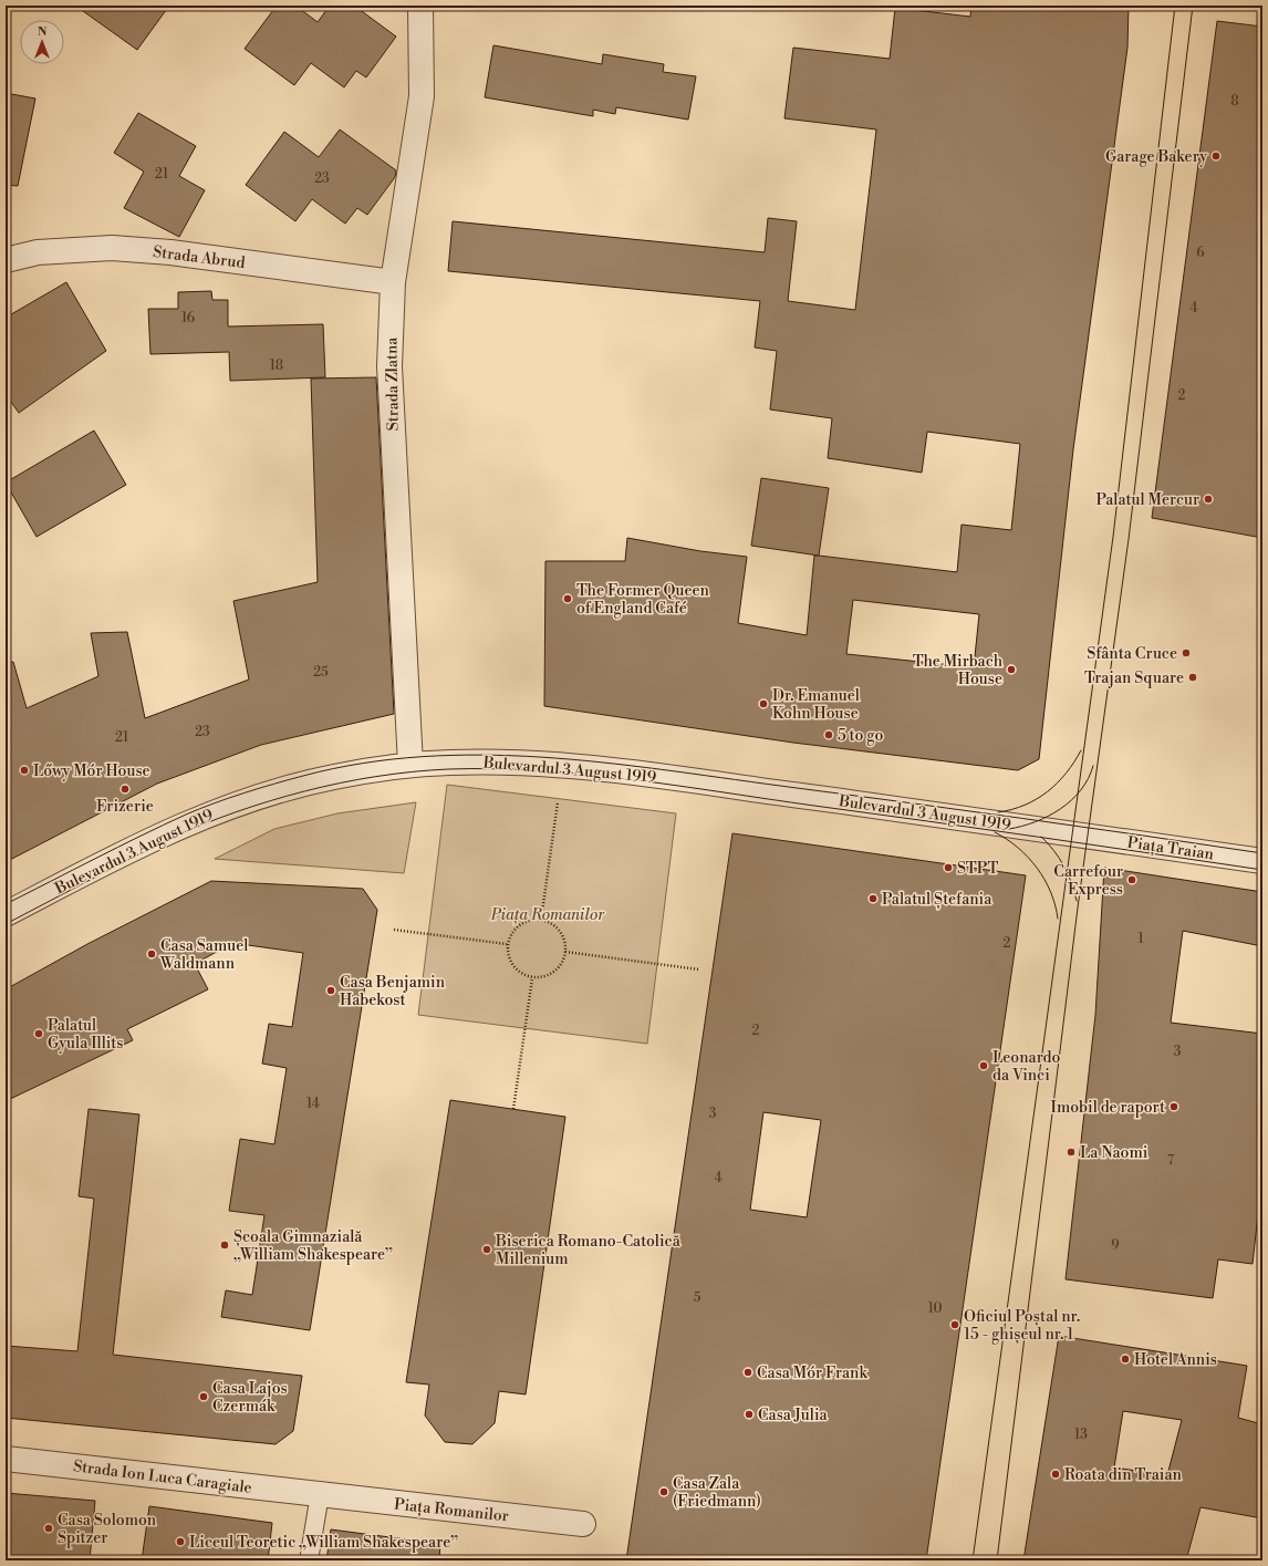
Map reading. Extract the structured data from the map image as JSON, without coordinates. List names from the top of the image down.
{
  "streets": {
    "street": [
      "Strada Abrud",
      "Strada Zlatna",
      "Bulevardul 3 August 1919",
      "Piața Traian",
      "Strada Ion Luca Caragiale",
      "Piața Romanilor"
    ]
  },
  "crossings": [
    ["Strada Abrud", "Strada Zlatna"],
    ["Strada Zlatna", "Bulevardul 3 August 1919"],
    ["Bulevardul 3 August 1919", "Piața Traian"],
    ["Strada Ion Luca Caragiale", "Piața Romanilor"]
  ],
  "parks": ["Piața Romanilor"],
  "places": [
    "Garage Bakery",
    "Palatul Mercur",
    "The Former Queen of England Café",
    "Sfânta Cruce",
    "The Mirbach House",
    "Trajan Square",
    "Dr. Emanuel Kohn House",
    "5 to go",
    "Lőwy Mór House",
    "Frizerie",
    "STPT",
    "Carrefour Express",
    "Palatul Ștefania",
    "Casa Samuel Waldmann",
    "Casa Benjamin Habekost",
    "Palatul Gyula Illits",
    "Leonardo da Vinci",
    "Imobil de raport",
    "La Naomi",
    "Școala Gimnazială „William Shakespeare”",
    "Biserica Romano-Catolică Millenium",
    "Oficiul Poștal nr. 15 - ghișeul nr. 1",
    "Hotel Annis",
    "Casa Mór Frank",
    "Casa Lajos Czermák",
    "Casa Julia",
    "Roata din Traian",
    "Casa Zala (Friedmann)",
    "Casa Solomon Spitzer",
    "Liceul Teoretic „William Shakespeare”"
  ],
  "house_numbers": [
    "8",
    "21",
    "23",
    "6",
    "4",
    "16",
    "18",
    "2",
    "25",
    "23",
    "21",
    "1",
    "2",
    "2",
    "3",
    "14",
    "3",
    "7",
    "4",
    "9",
    "5",
    "10",
    "13"
  ],
  "north": "top"
}
